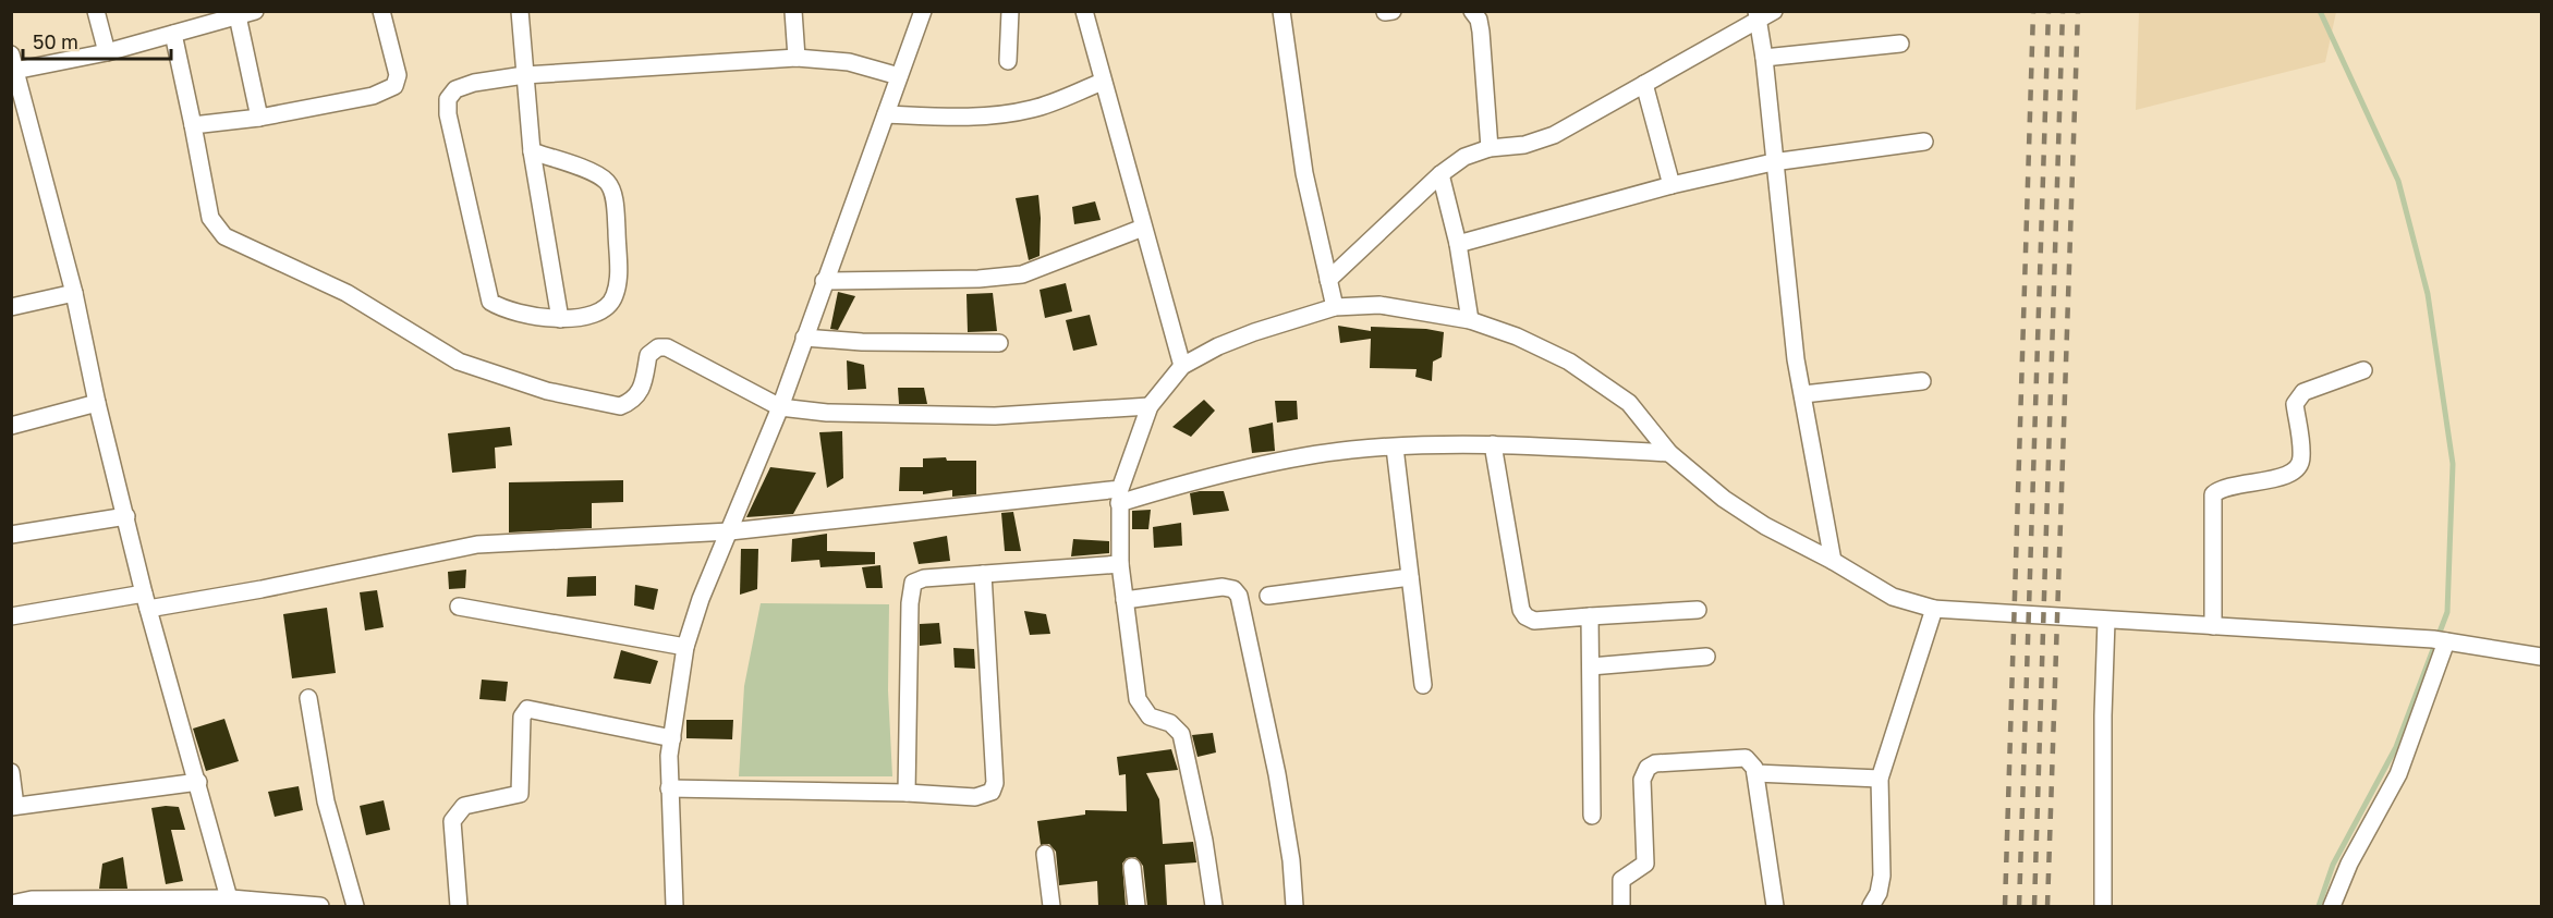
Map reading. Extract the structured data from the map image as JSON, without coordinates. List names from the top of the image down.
{
  "scale_bar": "50 m"
}
